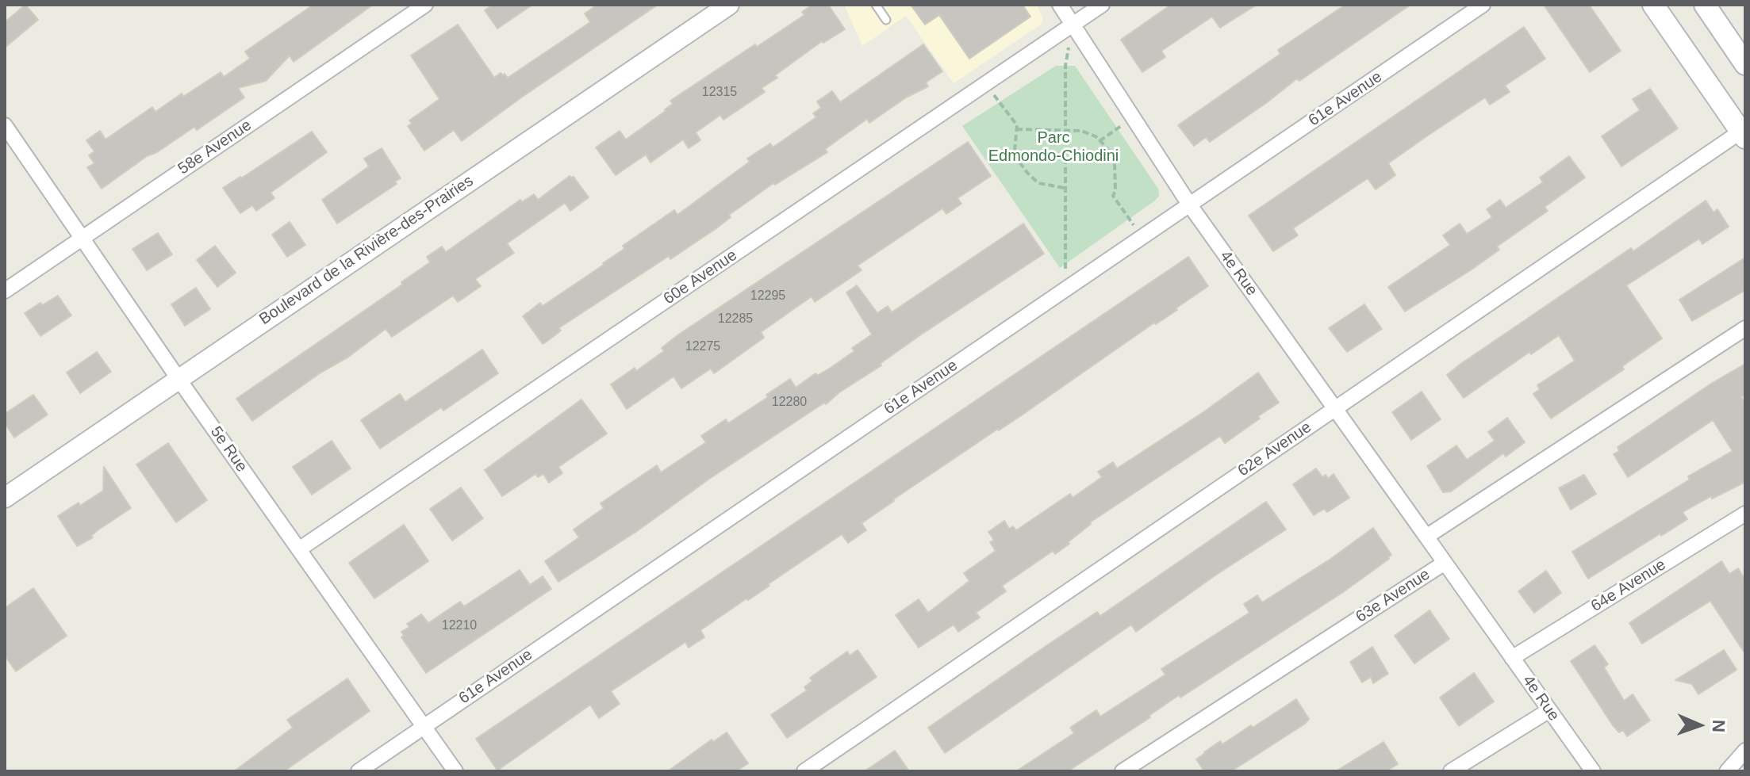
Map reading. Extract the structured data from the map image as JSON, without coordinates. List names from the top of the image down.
{
  "streets": {
    "street": [
      "61e Avenue",
      "58e Avenue",
      "Boulevard de la Rivière-des-Prairies",
      "4e Rue",
      "60e Avenue",
      "5e Rue",
      "62e Avenue",
      "64e Avenue",
      "63e Avenue"
    ]
  },
  "crossings": [
    ["61e Avenue", "4e Rue"],
    ["61e Avenue", "5e Rue"],
    ["58e Avenue", "5e Rue"],
    ["Boulevard de la Rivière-des-Prairies", "5e Rue"],
    ["4e Rue", "60e Avenue"],
    ["4e Rue", "62e Avenue"],
    ["4e Rue", "64e Avenue"],
    ["4e Rue", "63e Avenue"],
    ["60e Avenue", "5e Rue"]
  ],
  "parks": ["Parc Edmondo-Chiodini"],
  "house_numbers": [
    "12315",
    "12295",
    "12285",
    "12275",
    "12280",
    "12210"
  ],
  "north": "right"
}
